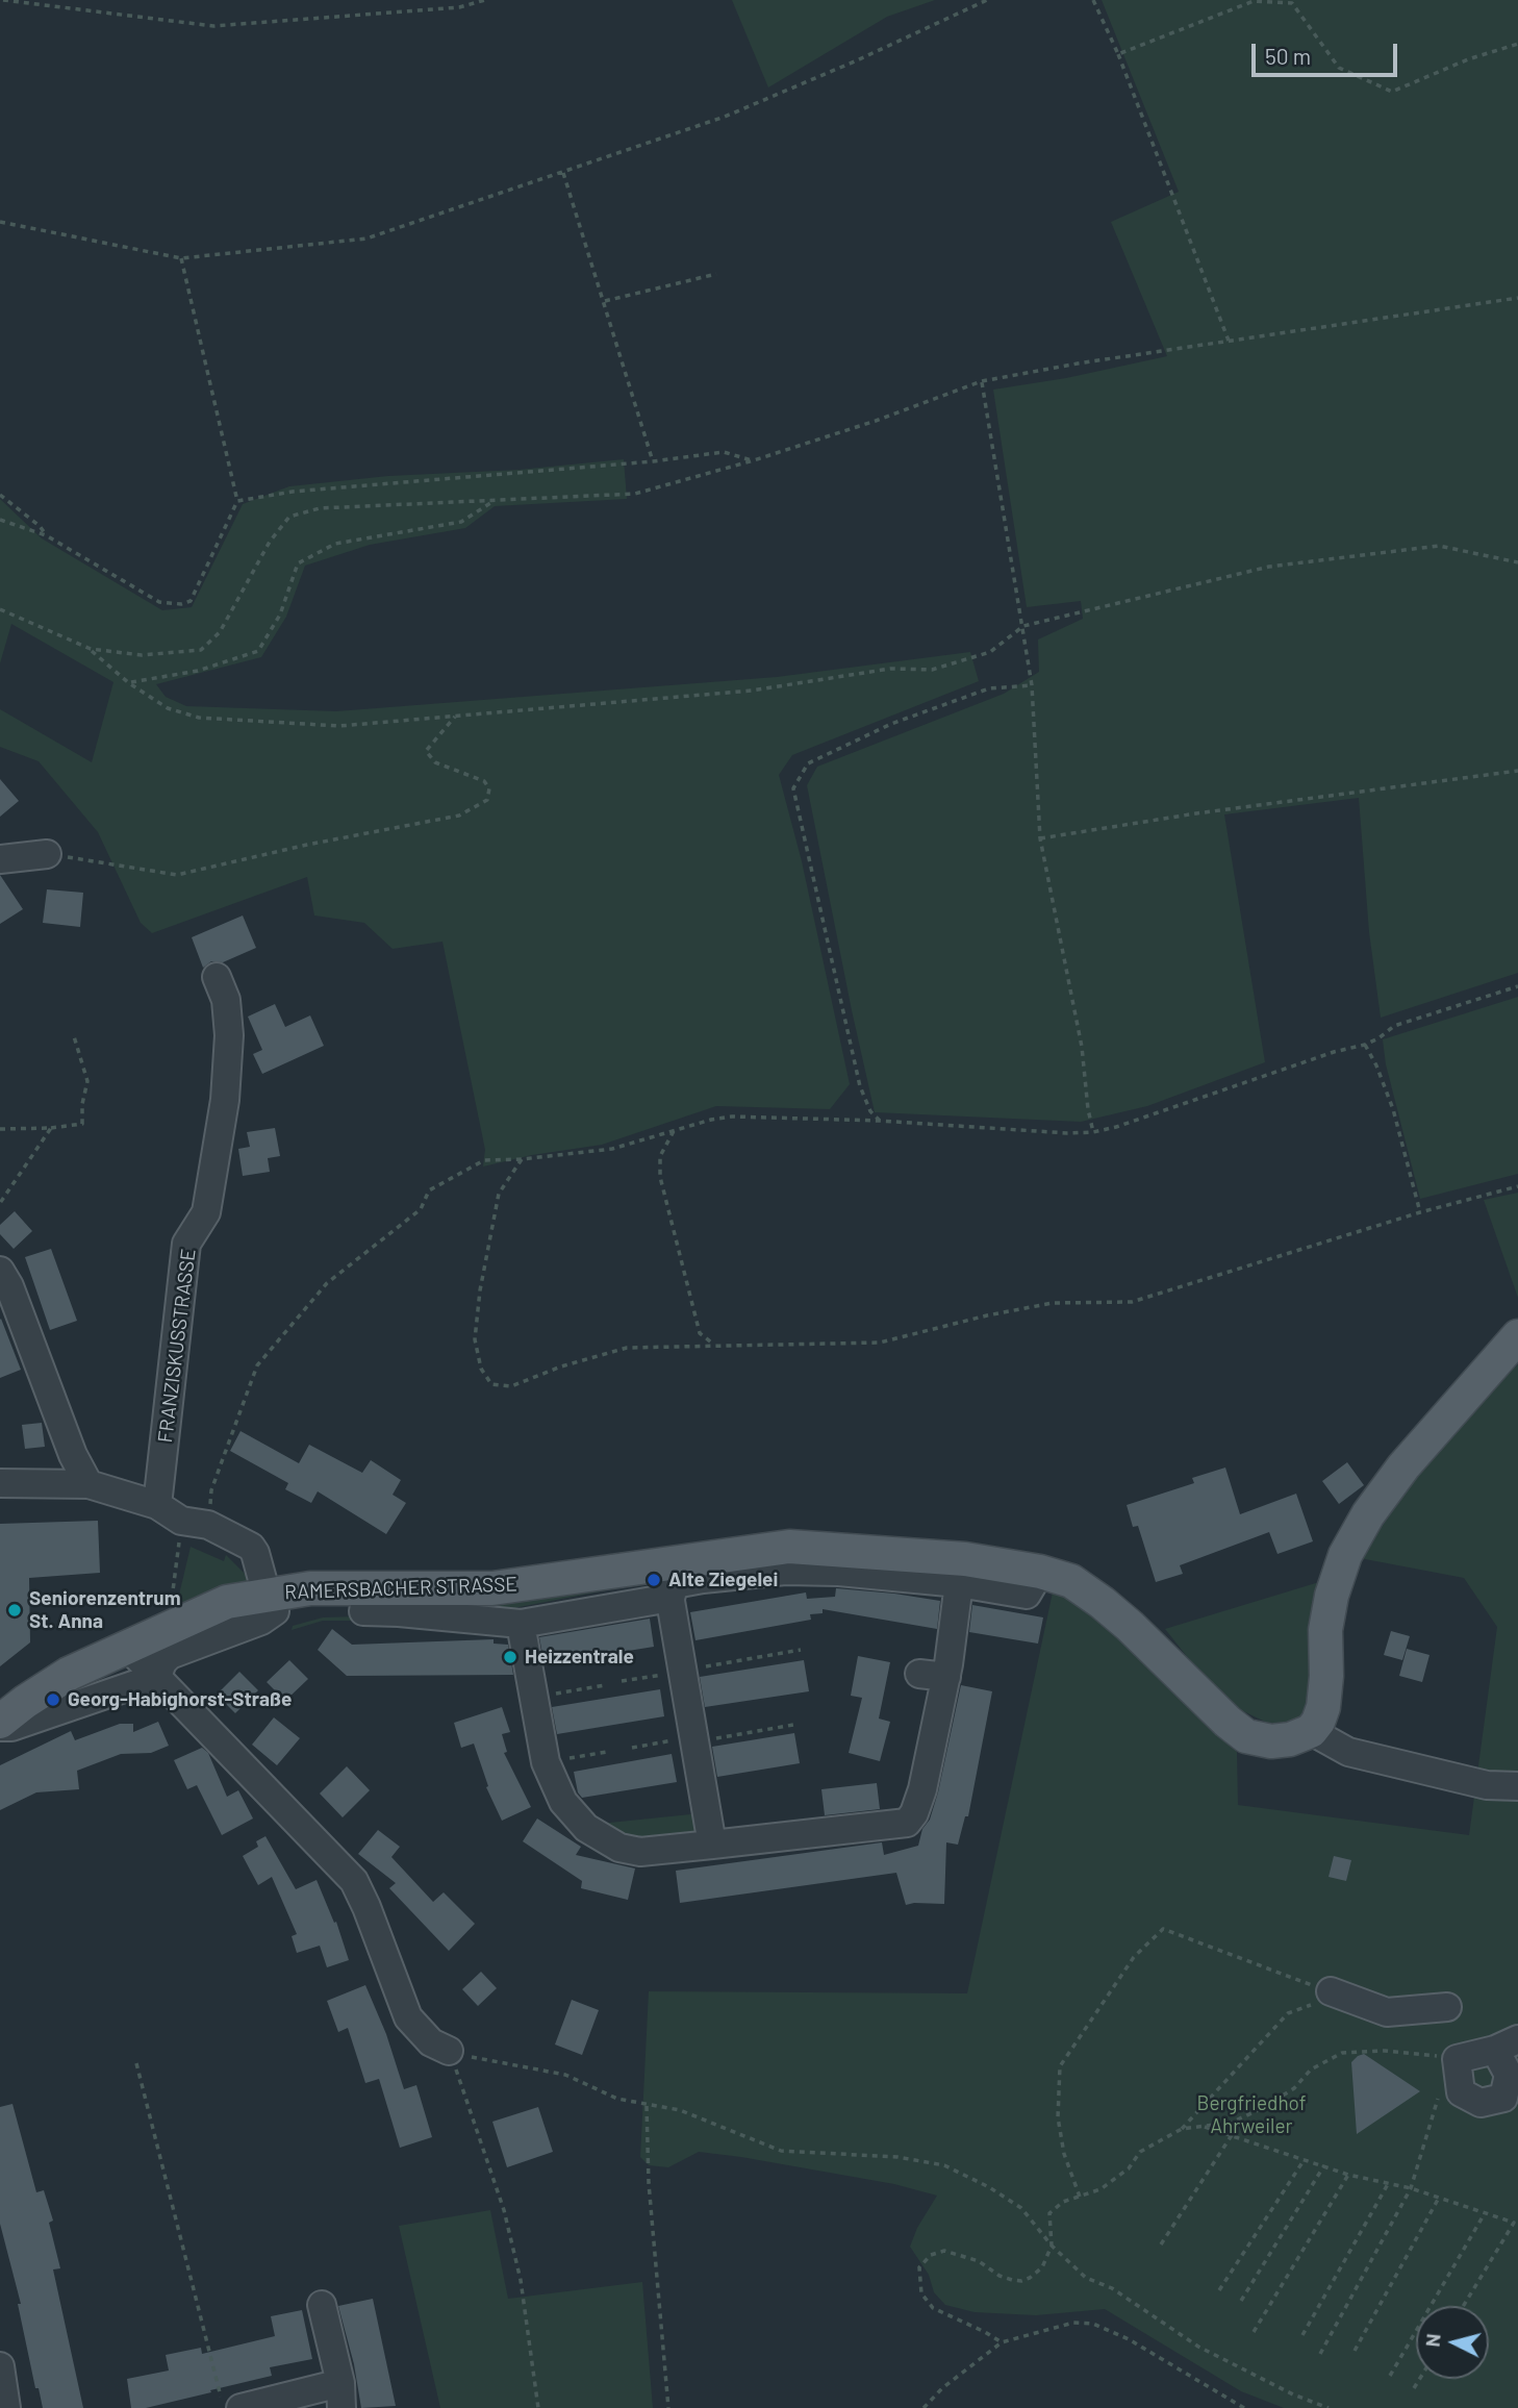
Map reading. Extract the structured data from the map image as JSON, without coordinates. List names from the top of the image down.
{
  "streets": {
    "main road": ["RAMERSBACHER STRASSE"],
    "street": ["FRANZISKUSSTRASSE"]
  },
  "parks": ["Bergfriedhof Ahrweiler"],
  "places": [
    "Alte Ziegelei",
    "Seniorenzentrum St. Anna",
    "Heizzentrale",
    "Georg-Habighorst-Straße"
  ],
  "scale_bar": "50 m",
  "north": "left"
}
